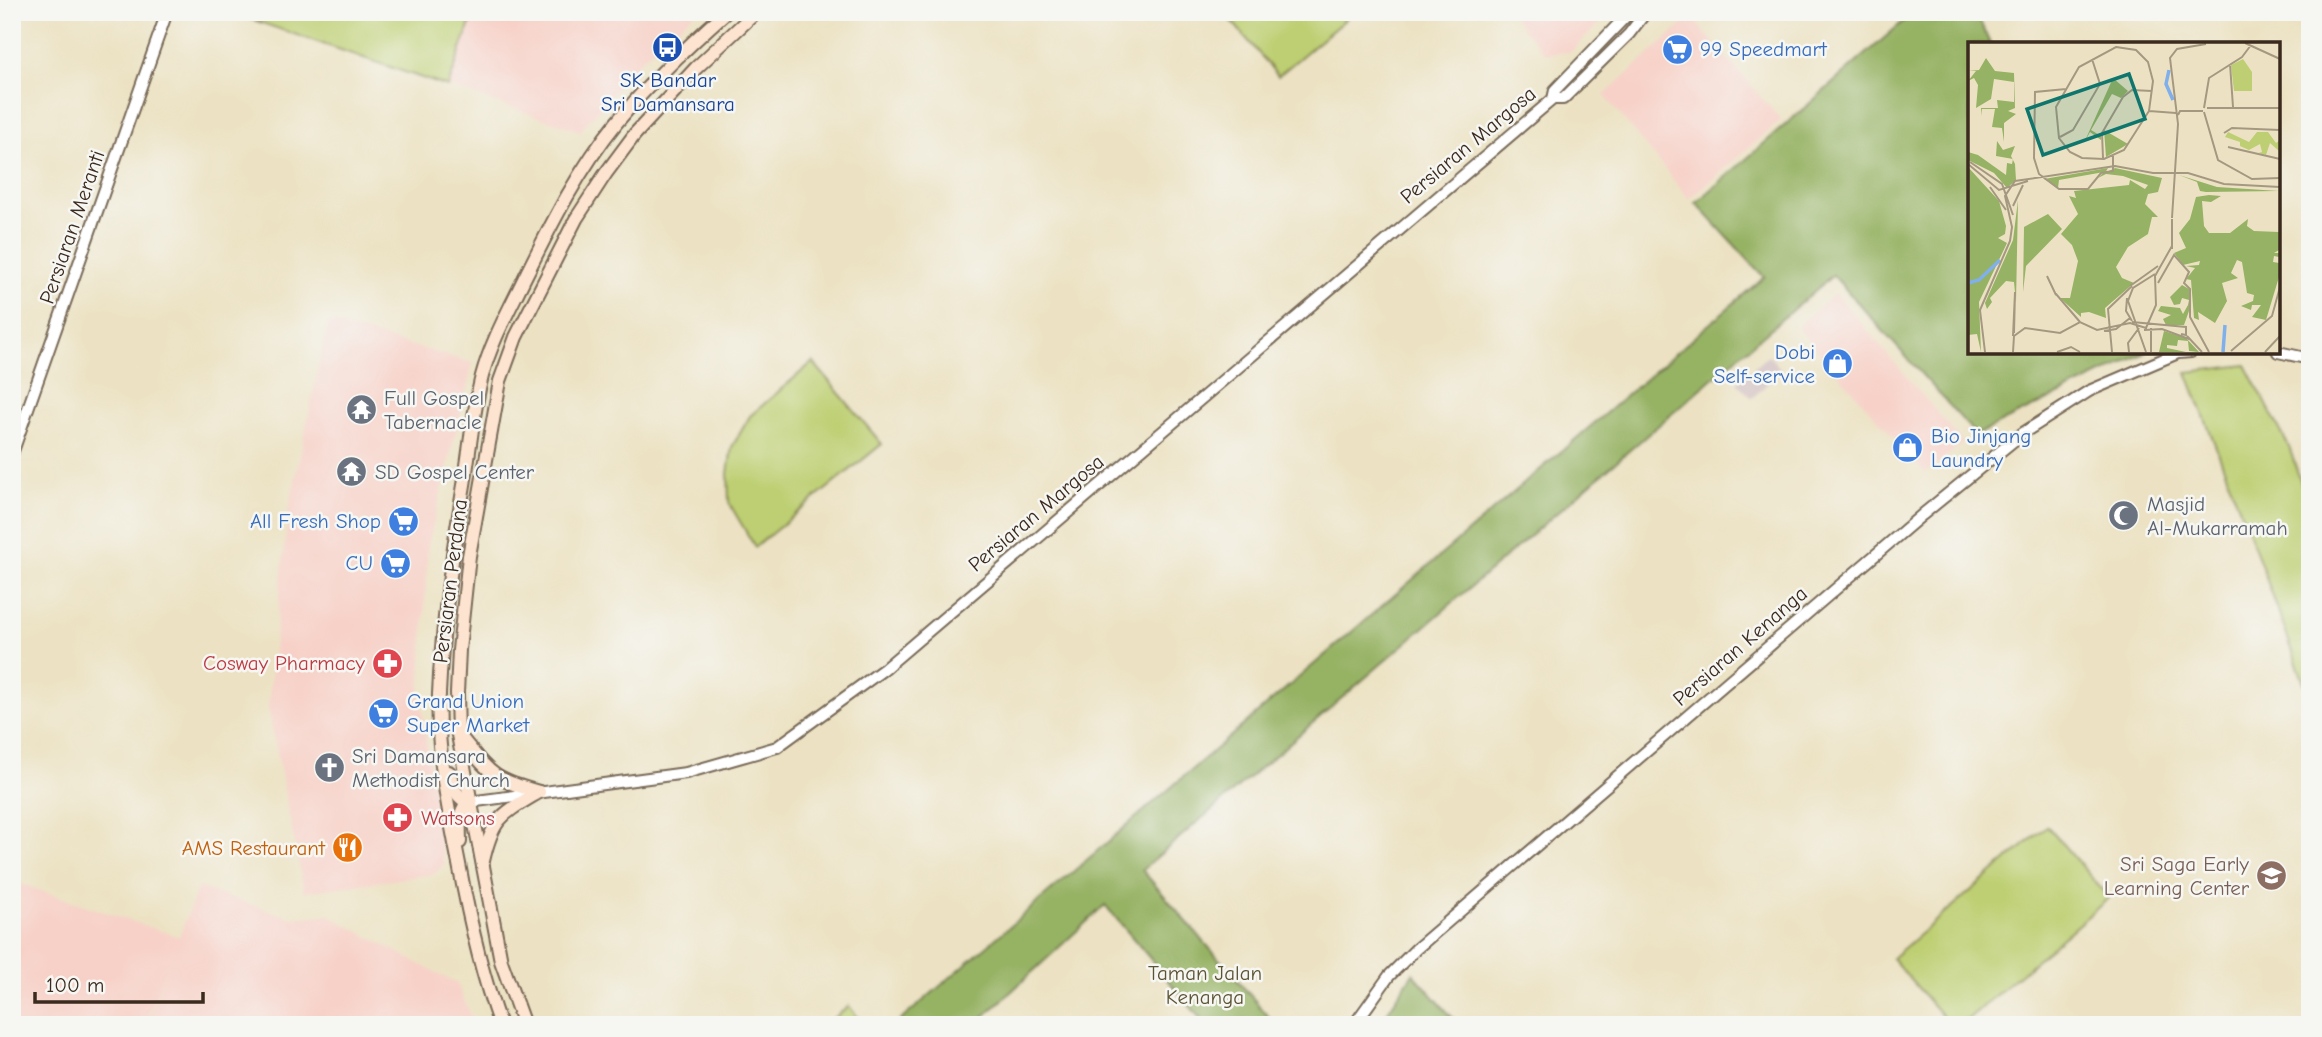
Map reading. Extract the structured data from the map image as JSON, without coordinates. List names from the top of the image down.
{
  "streets": {
    "main road": ["Persiaran Perdana"],
    "street": ["Persiaran Margosa", "Persiaran Meranti", "Persiaran Kenanga"]
  },
  "crossings": [
    ["Persiaran Margosa", "Persiaran Perdana"]
  ],
  "parks": ["Taman Jalan Kenanga"],
  "places": {
    "bus stop": ["SK Bandar Sri Damansara"],
    "supermarket": [
      "99 Speedmart",
      "All Fresh Shop",
      "CU",
      "Grand Union Super Market"
    ],
    "shop": ["Dobi Self-service", "Bio Jinjang Laundry"],
    "temple": ["Full Gospel Tabernacle", "SD Gospel Center"],
    "mosque": ["Masjid Al-Mukarramah"],
    "pharmacy": ["Cosway Pharmacy", "Watsons"],
    "church": ["Sri Damansara Methodist Church"],
    "restaurant": ["AMS Restaurant"],
    "school or university": ["Sri Saga Early Learning Center"]
  },
  "scale_bar": "100 m"
}
